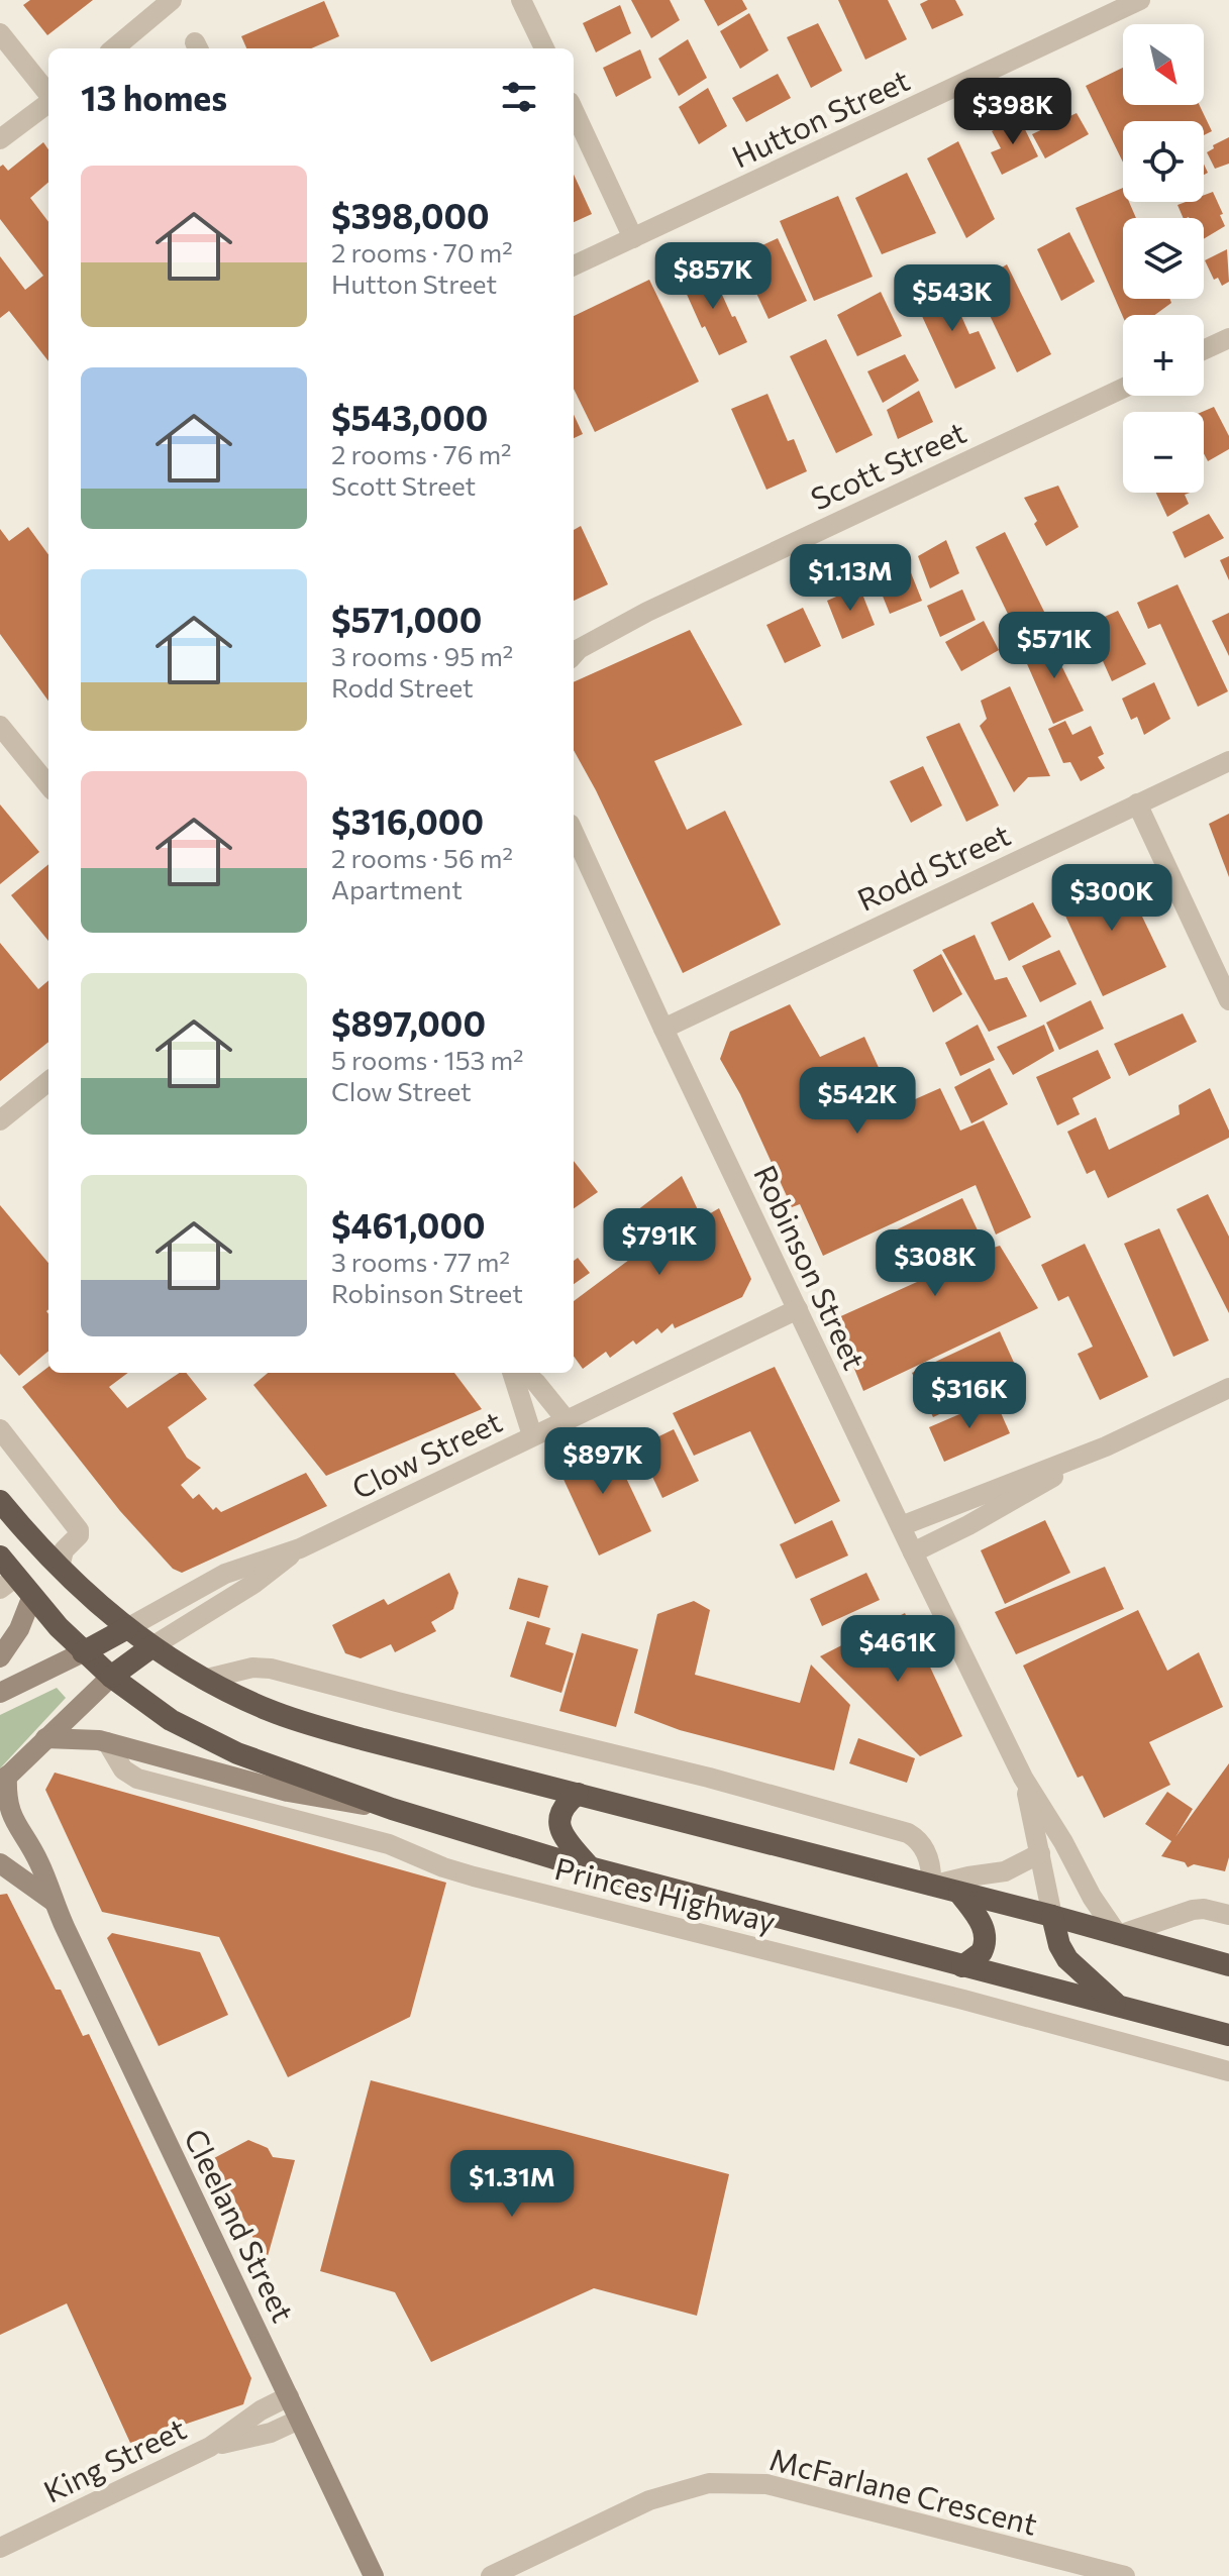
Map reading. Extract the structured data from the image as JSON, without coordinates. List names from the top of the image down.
{
  "streets": {
    "highway": ["Clow Street", "Princes Highway"],
    "main road": ["Cleeland Street"],
    "street": [
      "Hutton Street",
      "Scott Street",
      "Rodd Street",
      "Robinson Street",
      "King Street",
      "McFarlane Crescent"
    ]
  },
  "crossings": [
    ["Rodd Street", "Robinson Street"],
    ["Robinson Street", "Clow Street"],
    ["Clow Street", "Princes Highway"],
    ["Clow Street", "Cleeland Street"],
    ["Cleeland Street", "King Street"]
  ],
  "north": "bottom right",
  "page": {
    "map_buttons": ["+", "−"],
    "heading": "13 homes",
    "price": [
      "$398K",
      "$857K",
      "$543K",
      "$1.13M",
      "$571K",
      "$300K",
      "$542K",
      "$791K",
      "$308K",
      "$316K",
      "$897K",
      "$461K",
      "$1.31M"
    ],
    "list": [
      {
        "name": "$398,000",
        "note": "2 rooms · 70 m² · Hutton Street"
      },
      {
        "name": "$543,000",
        "note": "2 rooms · 76 m² · Scott Street"
      },
      {
        "name": "$571,000",
        "note": "3 rooms · 95 m² · Rodd Street"
      },
      {
        "name": "$316,000",
        "note": "2 rooms · 56 m² · Apartment"
      },
      {
        "name": "$897,000",
        "note": "5 rooms · 153 m² · Clow Street"
      },
      {
        "name": "$461,000",
        "note": "3 rooms · 77 m² · Robinson Street"
      }
    ]
  }
}
